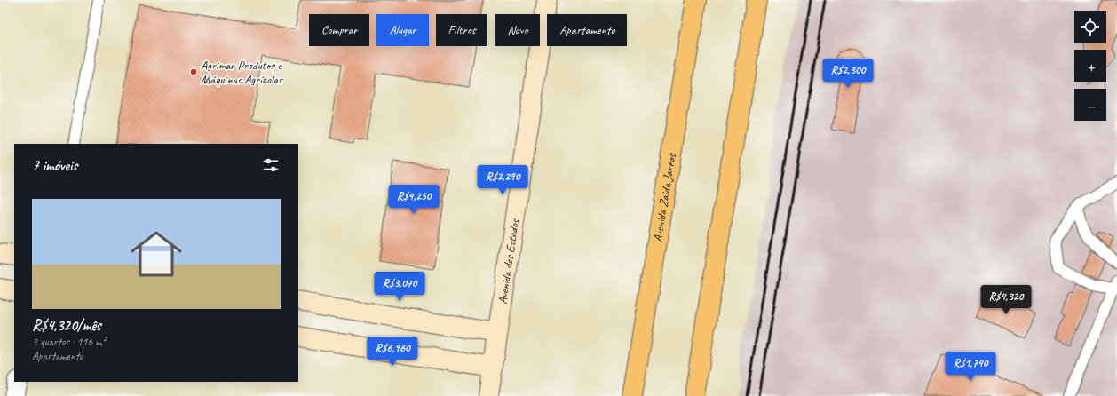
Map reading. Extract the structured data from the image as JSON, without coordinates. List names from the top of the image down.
{
  "streets": {
    "highway": ["Avenida Zaida Jarros"],
    "street": ["Avenida dos Estados"]
  },
  "places": ["Agrimar Produtos e Máquinas Agrícolas"],
  "page": {
    "map_buttons": ["+", "−"],
    "chip": [
      "Comprar",
      "Alugar",
      "Filtros",
      "Novo",
      "Apartamento"
    ],
    "price": [
      "R$2,300",
      "R$2,290",
      "R$4,250",
      "R$3,070",
      "R$4,320",
      "R$6,960",
      "R$1,740"
    ],
    "heading": "7 imóveis",
    "list": [
      {
        "name": "R$4,320/mês",
        "note": "3 quartos · 116 m² · Apartamento"
      }
    ]
  }
}
